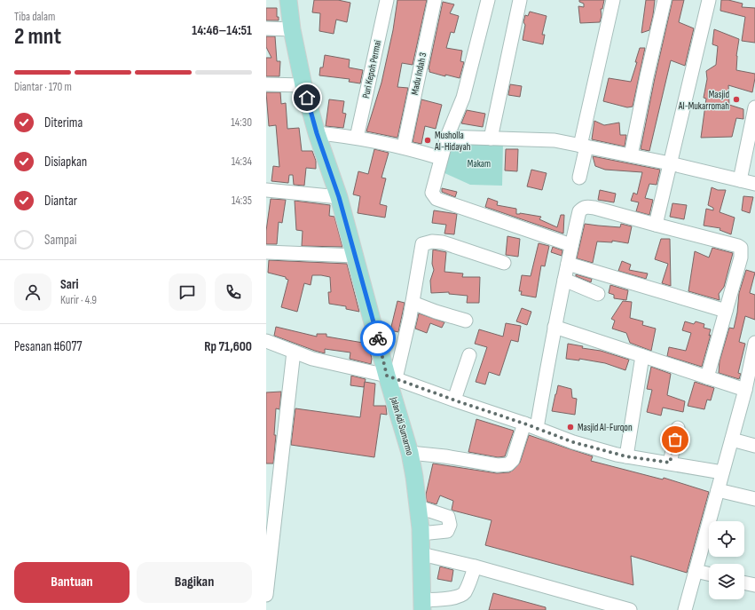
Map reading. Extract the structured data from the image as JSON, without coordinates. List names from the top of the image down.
{
  "streets": {
    "main road": ["Jalan Adi Sumarmo"],
    "street": ["Puri Kepoh Permai", "Madu Indah 3"]
  },
  "parks": ["Makam"],
  "places": ["Masjid Al-Mukarromah", "Musholla Al-Hidayah", "Masjid Al-Furqon"],
  "page": {
    "heading": ["2 mnt", "Tiba dalam", "14:46–14:51"],
    "panel": [
      "Sari",
      "Kurir · 4.9",
      "Pesanan #6077",
      "Rp 71,600"
    ],
    "bar": "Diantar · 170 m",
    "list": [
      ["Diterima", "14:30"],
      ["Disiapkan", "14:34"],
      ["Diantar", "14:35"],
      "Sampai"
    ],
    "buttons": ["Bantuan", "Bagikan"]
  }
}
